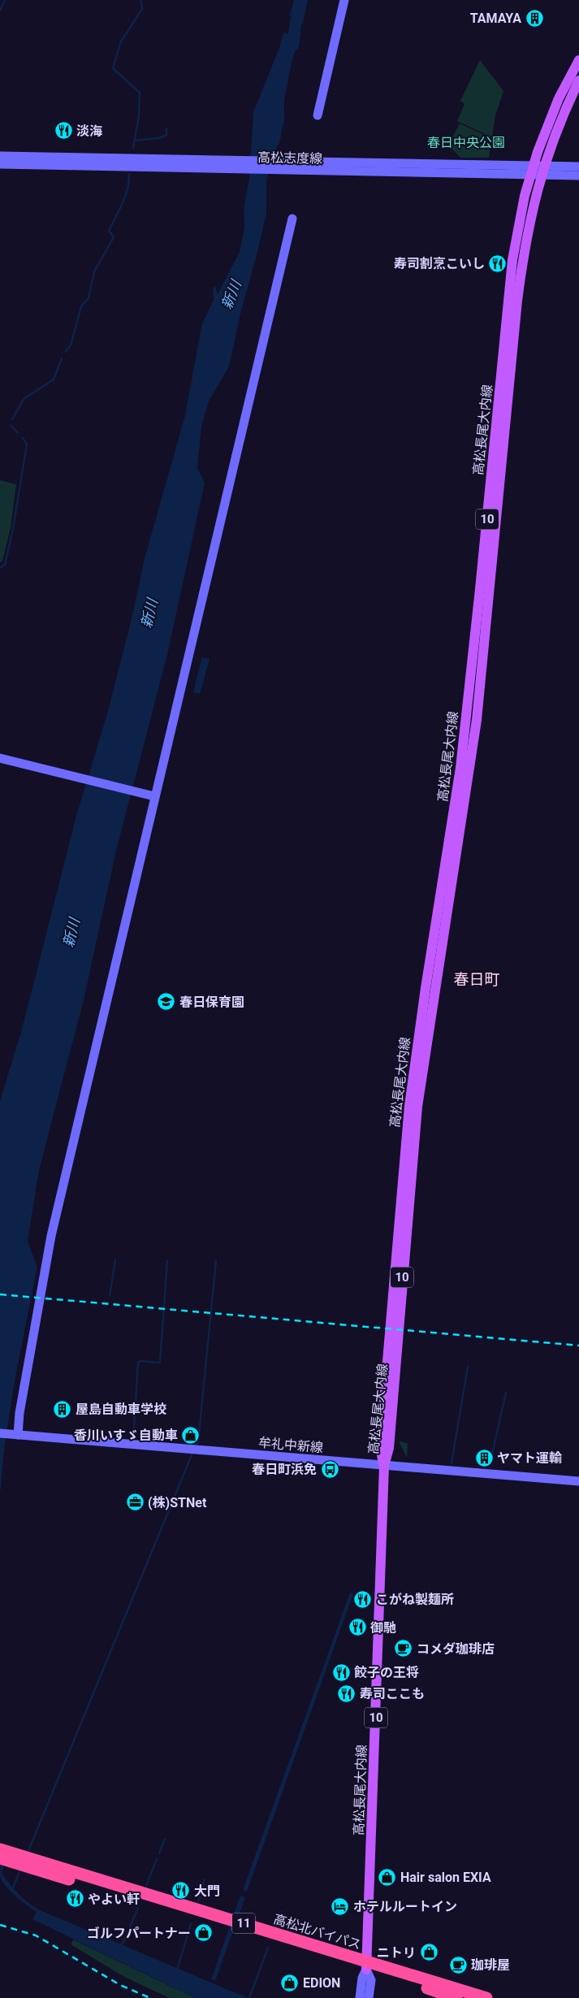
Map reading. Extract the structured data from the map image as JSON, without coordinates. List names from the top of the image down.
{
  "streets": {
    "highway": ["11", "高松北バイパス"],
    "main road": ["高松長尾大内線", "10"],
    "street": ["高松志度線", "牟礼中新線"]
  },
  "crossings": [
    ["高松志度線", "高松長尾大内線"],
    ["高松長尾大内線", "牟礼中新線"],
    ["高松長尾大内線", "高松北バイパス"]
  ],
  "districts": ["春日町"],
  "water": ["新川"],
  "parks": ["春日中央公園"],
  "places": {
    "building": ["TAMAYA", "屋島自動車学校", "ヤマト運輸"],
    "restaurant": [
      "淡海",
      "寿司割烹こいし",
      "こがね製麺所",
      "御馳",
      "餃子の王将",
      "寿司ここも",
      "大門",
      "やよい軒"
    ],
    "school or university": ["春日保育園"],
    "shop": [
      "香川いすゞ自動車",
      "Hair salon EXIA",
      "ゴルフパートナー",
      "ニトリ",
      "EDION"
    ],
    "bus stop": ["春日町浜免"],
    "office": ["(株)STNet"],
    "cafe": ["コメダ珈琲店", "珈琲屋"],
    "hotel": ["ホテルルートイン"]
  }
}
